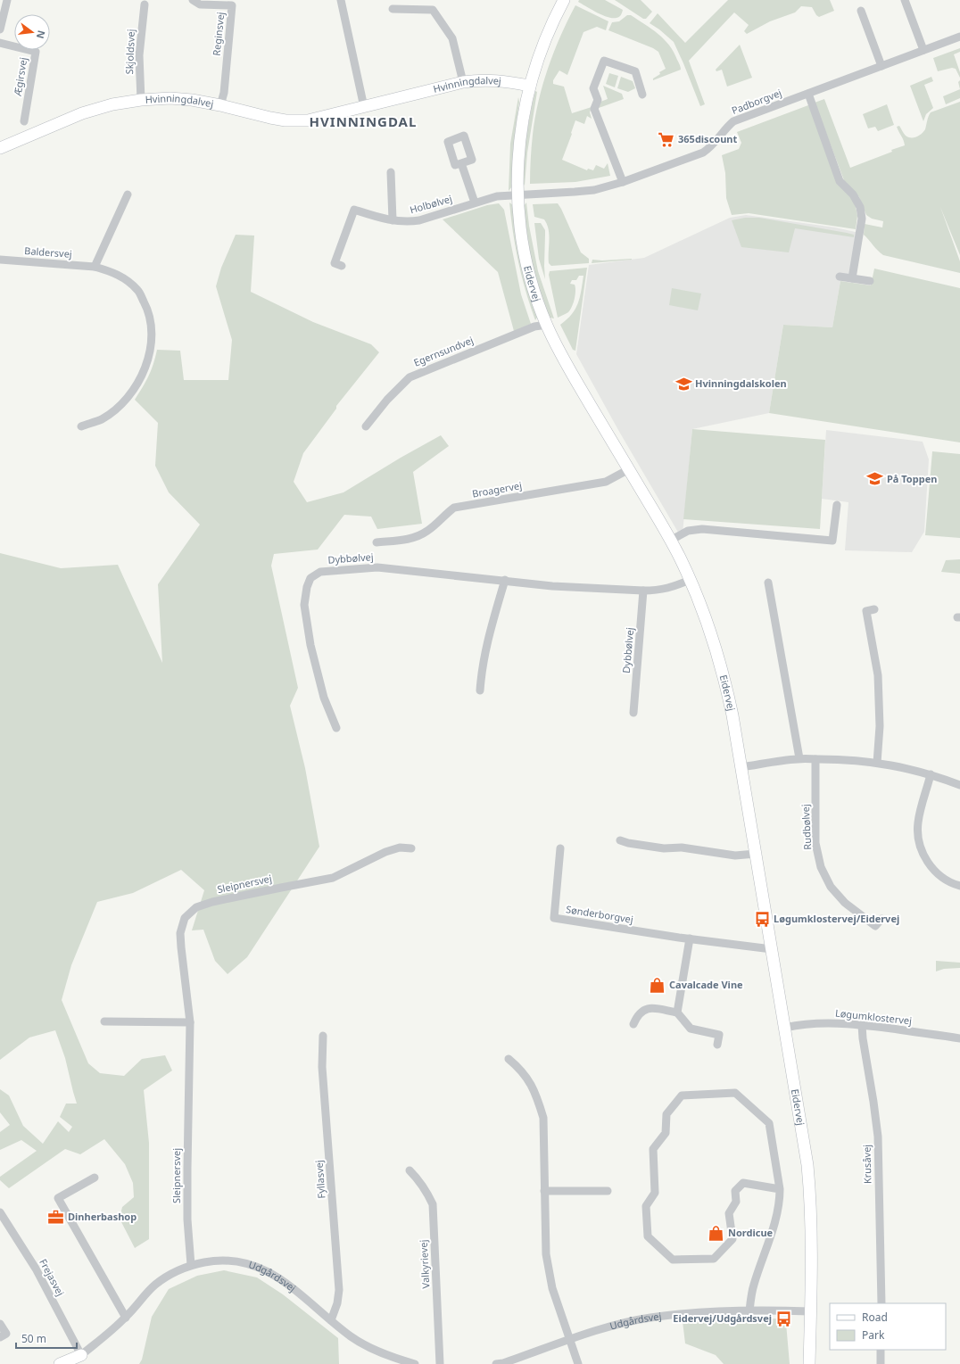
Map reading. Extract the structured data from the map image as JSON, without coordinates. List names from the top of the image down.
{
  "streets": {
    "street": [
      "Reginsvej",
      "Skjoldsvej",
      "Ægirsvej",
      "Hvinningdalvej",
      "Padborgvej",
      "Holbølvej",
      "Baldersvej",
      "Eidervej",
      "Egernsundvej",
      "Broagervej",
      "Dybbølvej",
      "Rudbølvej",
      "Sleipnersvej",
      "Sønderborgvej",
      "Løgumklostervej",
      "Krusåvej",
      "Fyllasvej",
      "Valkyrievej",
      "Frejasvej",
      "Udgårdsvej"
    ]
  },
  "crossings": [
    ["Reginsvej", "Hvinningdalvej"],
    ["Skjoldsvej", "Hvinningdalvej"],
    ["Hvinningdalvej", "Eidervej"],
    ["Padborgvej", "Holbølvej"],
    ["Padborgvej", "Eidervej"],
    ["Holbølvej", "Eidervej"],
    ["Eidervej", "Egernsundvej"],
    ["Eidervej", "Broagervej"],
    ["Eidervej", "Dybbølvej"],
    ["Eidervej", "Sønderborgvej"],
    ["Eidervej", "Løgumklostervej"],
    ["Eidervej", "Udgårdsvej"],
    ["Sleipnersvej", "Udgårdsvej"],
    ["Løgumklostervej", "Krusåvej"],
    ["Fyllasvej", "Udgårdsvej"],
    ["Frejasvej", "Udgårdsvej"]
  ],
  "districts": ["HVINNINGDAL"],
  "places": {
    "supermarket": ["365discount"],
    "school or university": ["Hvinningdalskolen", "På Toppen"],
    "bus stop": ["Løgumklostervej/Eidervej", "Eidervej/Udgårdsvej"],
    "shop": ["Cavalcade Vine", "Nordicue"],
    "office": ["Dinherbashop"]
  },
  "legend": ["Road", "Park"],
  "scale_bar": "50 m",
  "north": "right"
}
